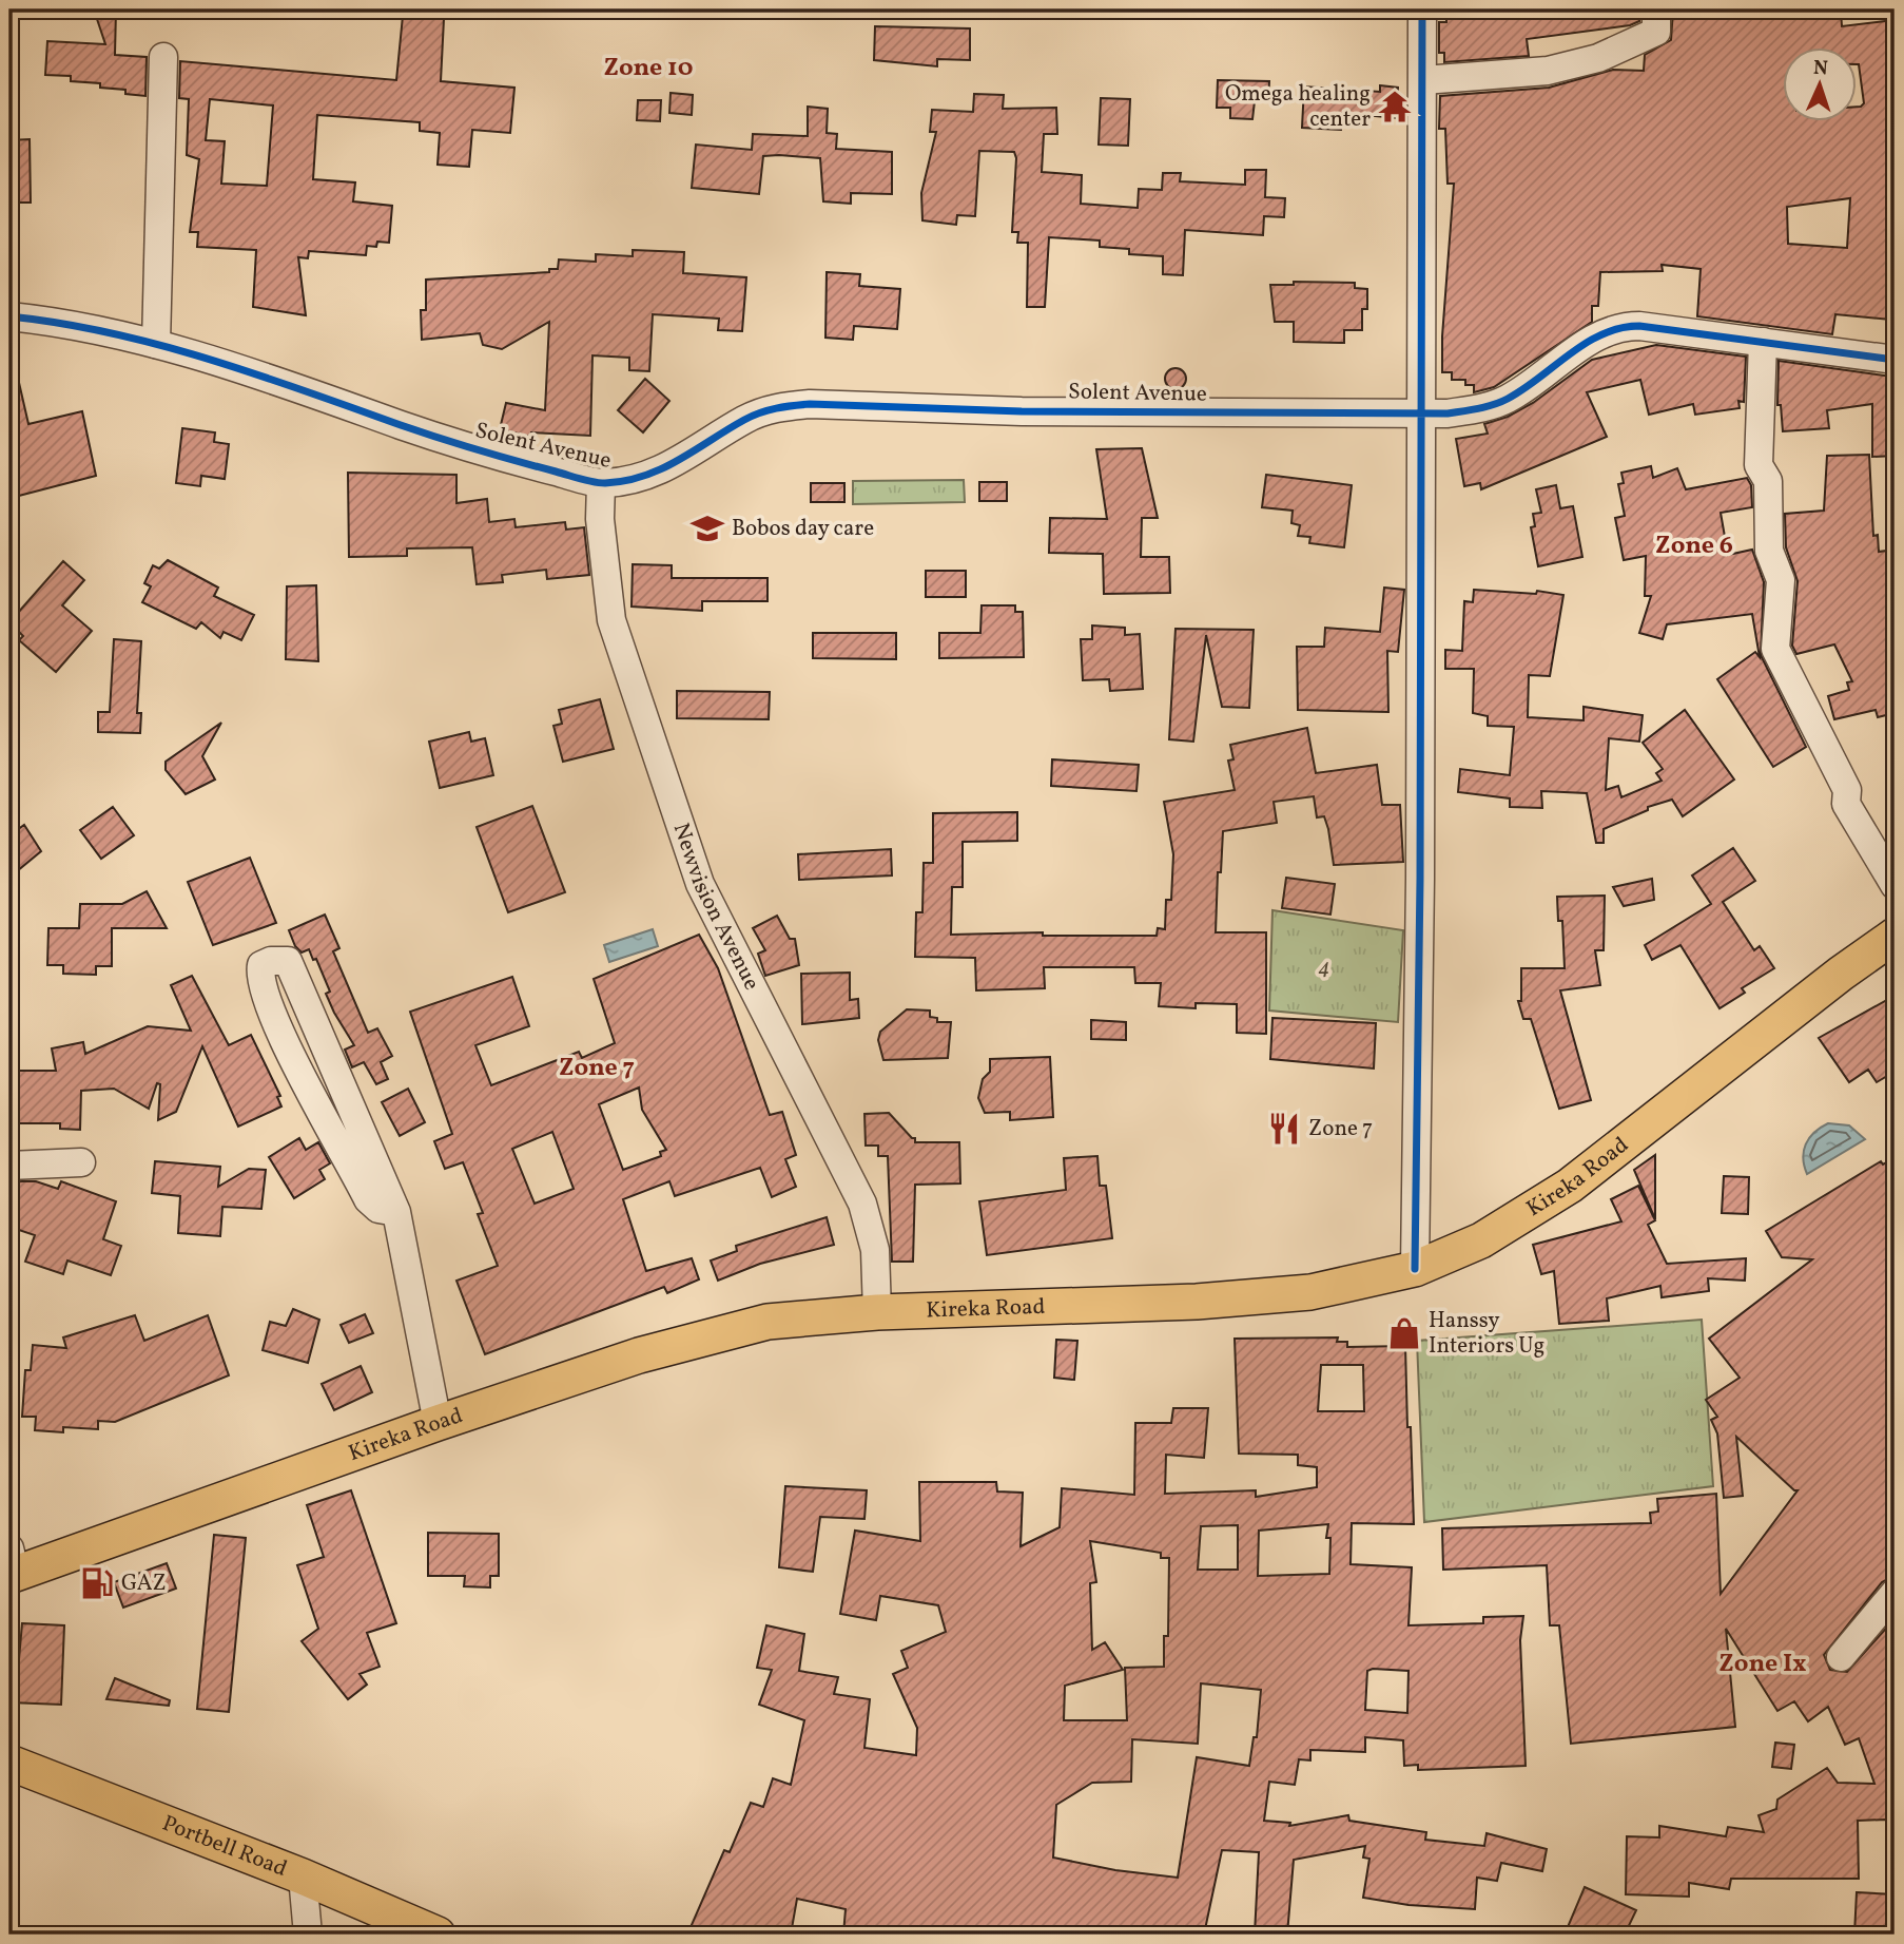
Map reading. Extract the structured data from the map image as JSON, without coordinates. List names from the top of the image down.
{
  "streets": {
    "main road": ["Kireka Road", "Portbell Road"],
    "street": ["Solent Avenue", "Newvision Avenue"]
  },
  "crossings": [
    ["Solent Avenue", "Newvision Avenue"],
    ["Newvision Avenue", "Kireka Road"]
  ],
  "districts": [
    "Zone 10",
    "Zone 6",
    "Zone 7",
    "Zone Ix"
  ],
  "parks": ["4"],
  "places": {
    "temple": ["Omega healing center"],
    "school or university": ["Bobos day care"],
    "restaurant": ["Zone 7"],
    "shop": ["Hanssy Interiors Ug"],
    "fuel station": ["GAZ"]
  },
  "north": "top"
}
